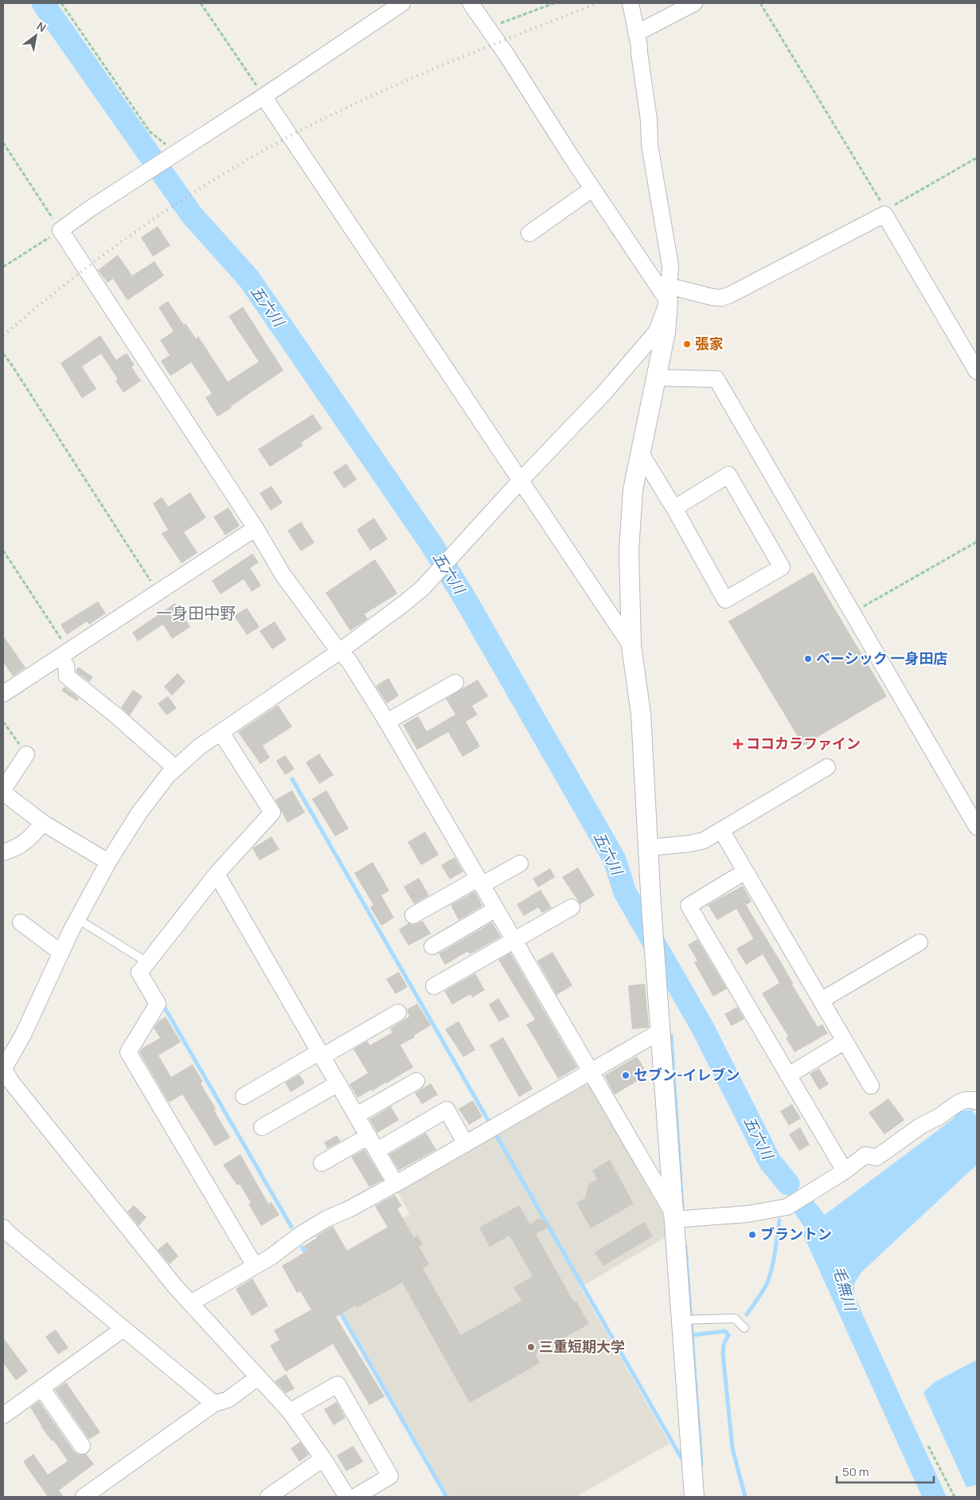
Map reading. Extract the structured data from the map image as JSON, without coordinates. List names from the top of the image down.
{
  "districts": ["一身田中野"],
  "water": ["五六川", "毛無川"],
  "places": {
    "other": [
      "張家",
      "ベーシック 一身田店",
      "セブン-イレブン",
      "ブラントン",
      "三重短期大学"
    ],
    "health": ["ココカラファイン"]
  },
  "scale_bar": "50 m",
  "north": "top right"
}
